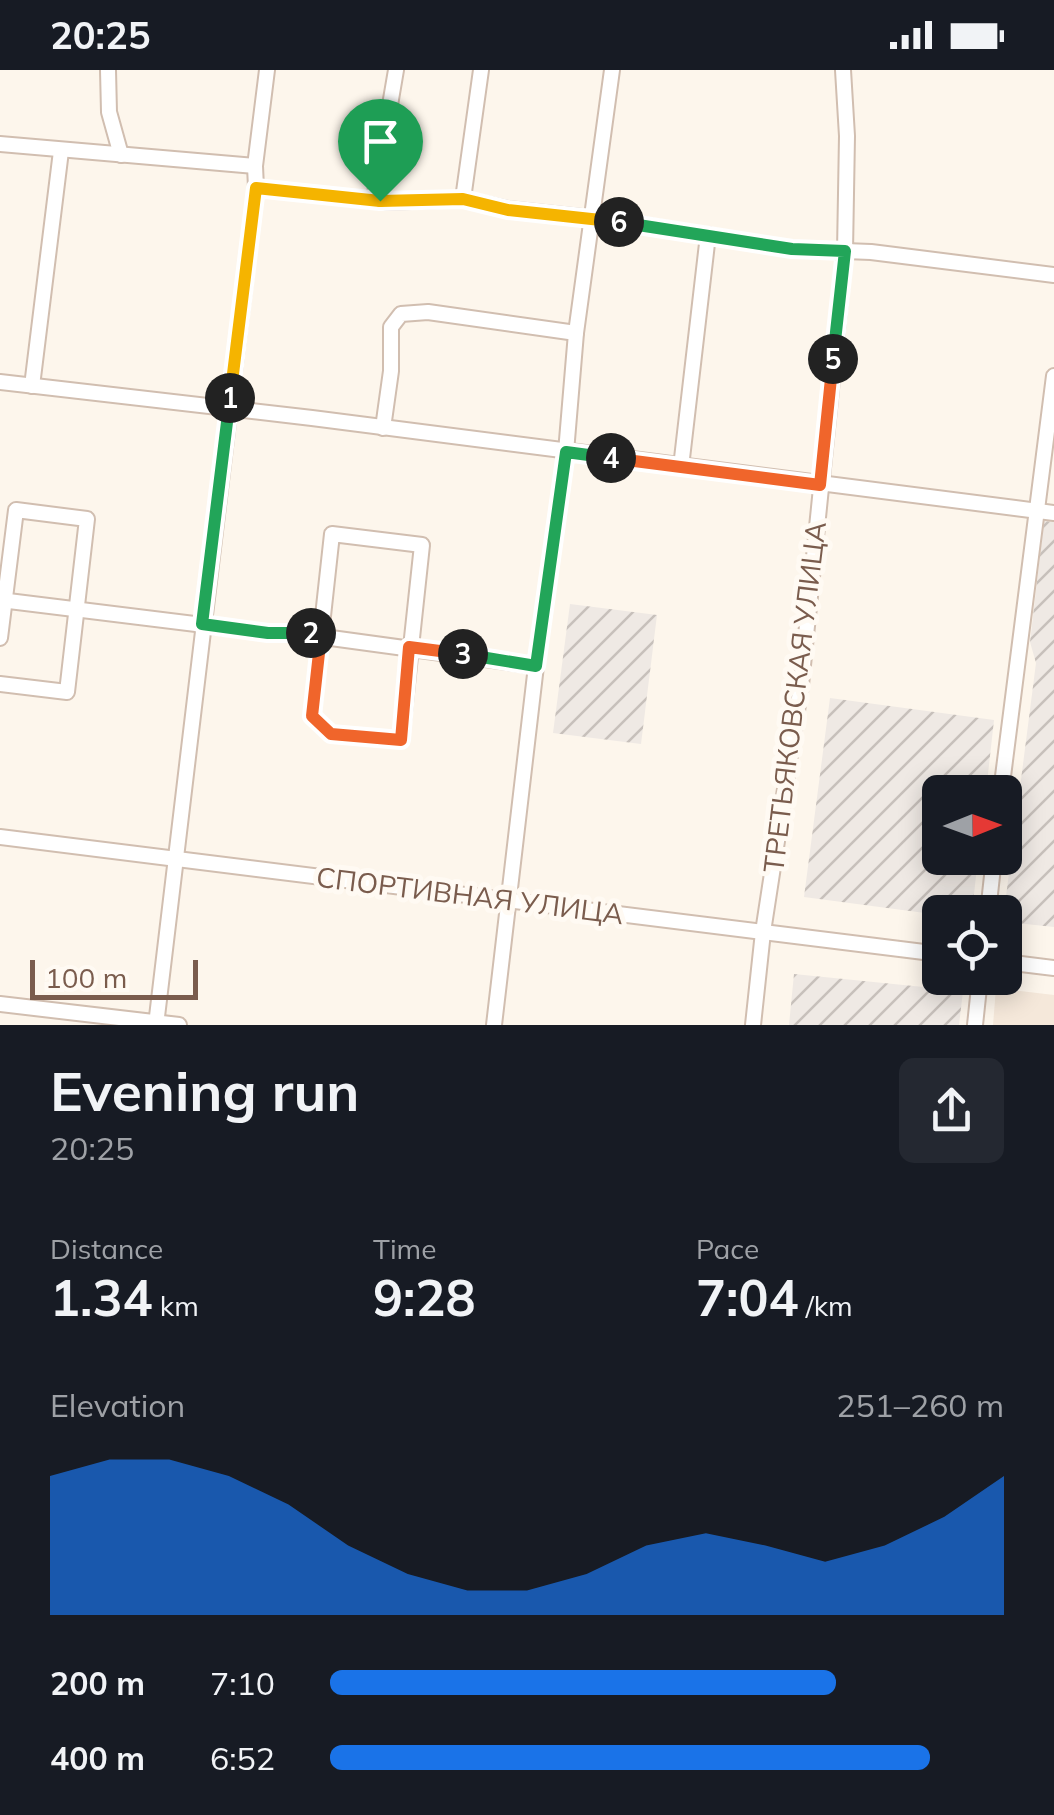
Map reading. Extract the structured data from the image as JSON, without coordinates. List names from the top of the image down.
{
  "streets": {
    "street": ["ТРЕТЬЯКОВСКАЯ УЛИЦА", "СПОРТИВНАЯ УЛИЦА"]
  },
  "crossings": [
    ["ТРЕТЬЯКОВСКАЯ УЛИЦА", "СПОРТИВНАЯ УЛИЦА"]
  ],
  "scale_bar": "100 m",
  "north": "right",
  "page": {
    "status": "20:25",
    "pins": [
      "6",
      "5",
      "1",
      "4",
      "2",
      "3"
    ],
    "scale": "100 m",
    "heading": ["Evening run", "20:25"],
    "stats": [
      ["Distance", "1.34 km"],
      ["Time", "9:28"],
      ["Pace", "7:04 /km"]
    ],
    "chart": ["Elevation", "251–260 m"],
    "list": [
      {
        "name": "200 m",
        "note": "7:10"
      },
      {
        "name": "400 m",
        "note": "6:52"
      }
    ]
  }
}
